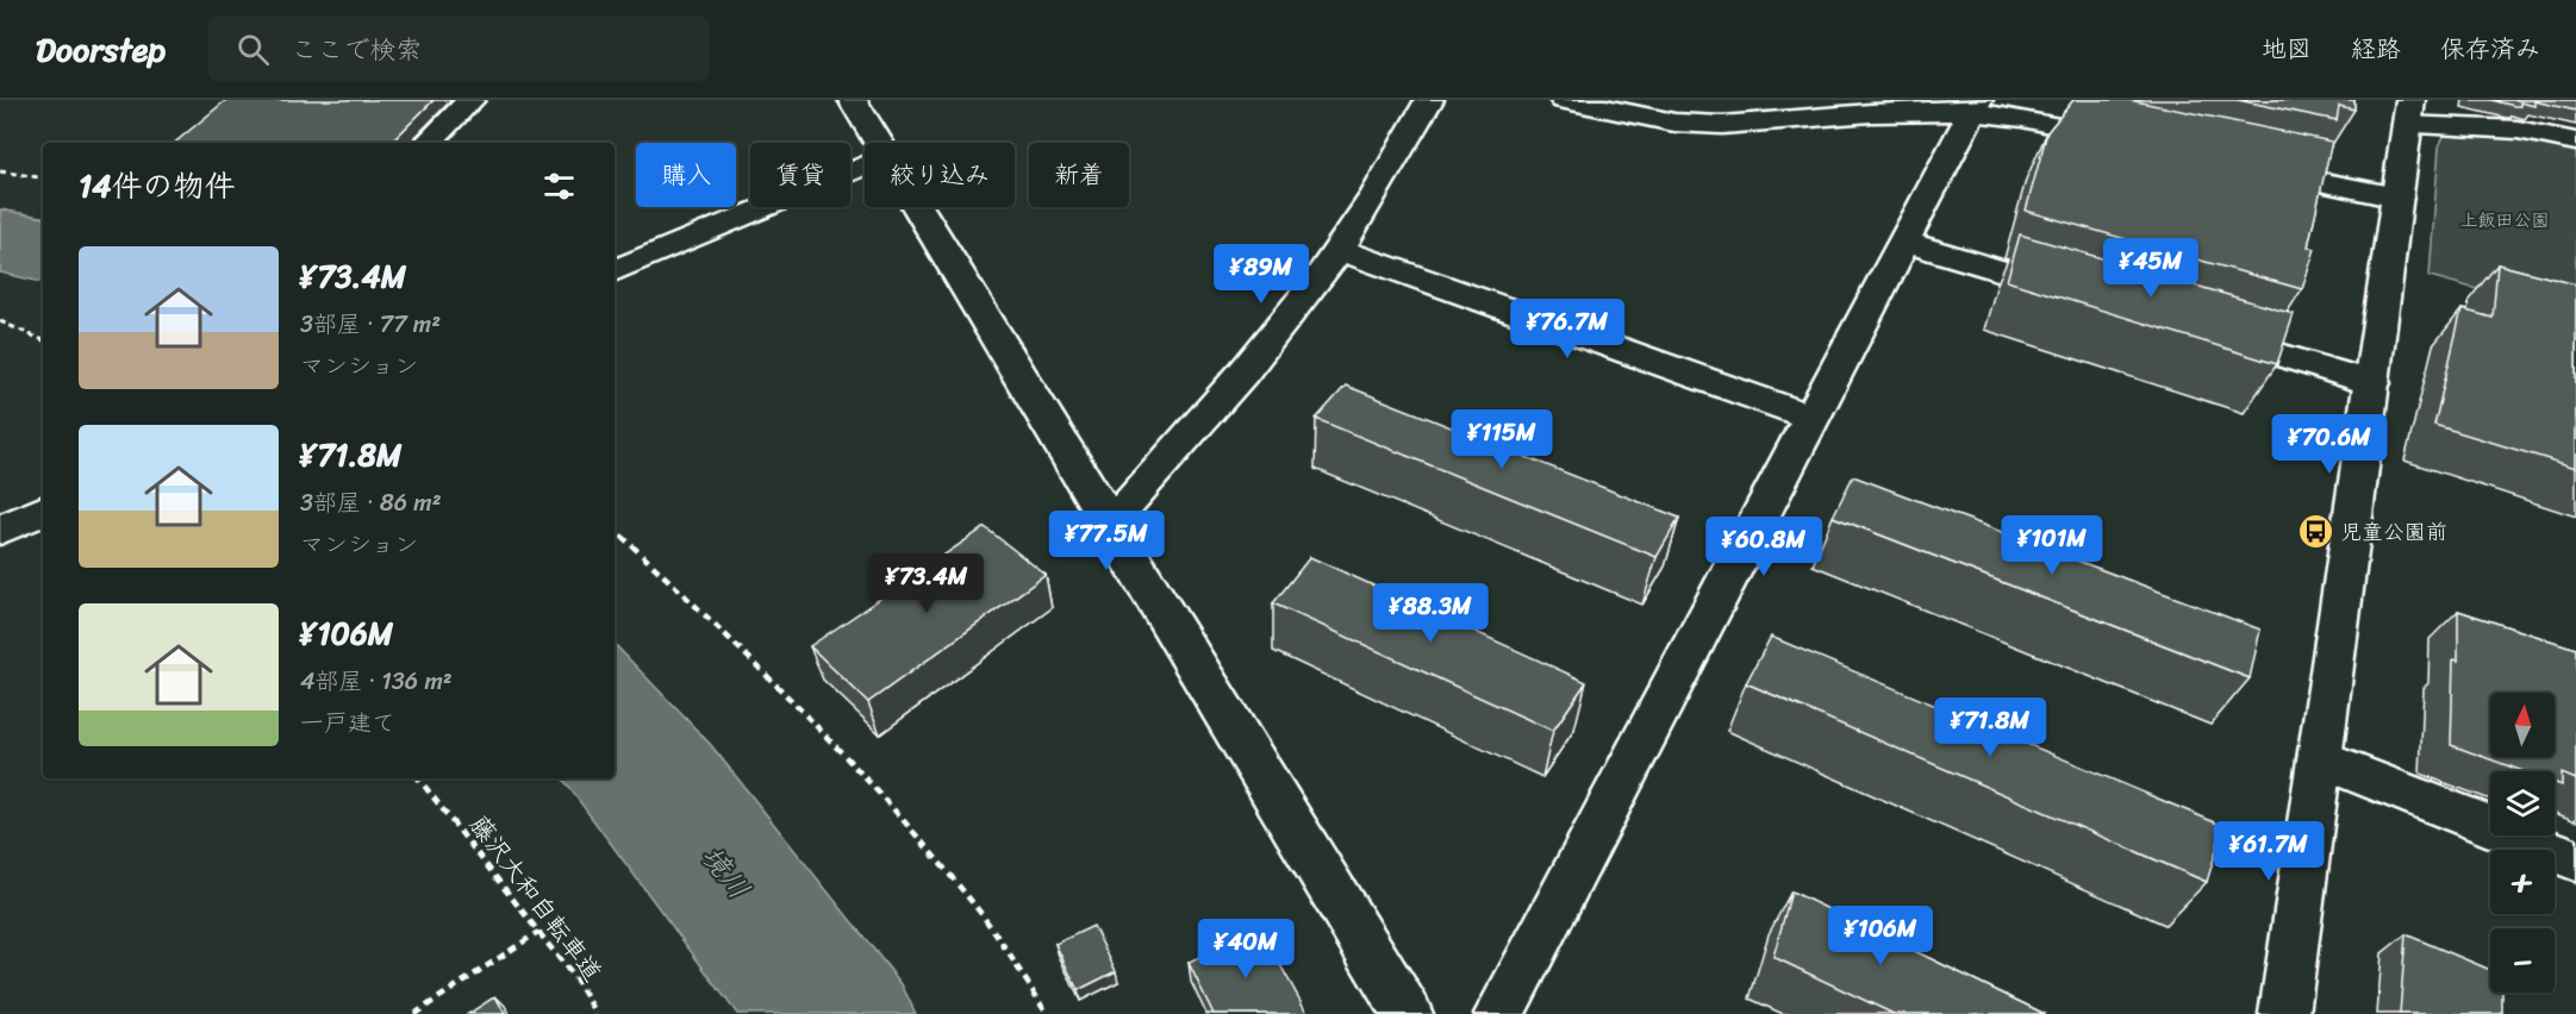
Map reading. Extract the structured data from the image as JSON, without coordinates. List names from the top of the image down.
{
  "streets": {
    "path": ["藤沢大和自転車道"]
  },
  "water": ["境川"],
  "parks": ["上飯田公園"],
  "places": {
    "bus stop": ["児童公園前"]
  },
  "north": "top",
  "page": {
    "header": "Doorstep",
    "search": "ここで検索",
    "nav": ["地図", "経路", "保存済み"],
    "chip": [
      "購入",
      "賃貸",
      "絞り込み",
      "新着"
    ],
    "heading": "14件の物件",
    "list": [
      {
        "name": "¥73.4M",
        "note": "3部屋 · 77 m² · マンション"
      },
      {
        "name": "¥71.8M",
        "note": "3部屋 · 86 m² · マンション"
      },
      {
        "name": "¥106M",
        "note": "4部屋 · 136 m² · 一戸建て"
      }
    ],
    "price": [
      "¥45M",
      "¥89M",
      "¥76.7M",
      "¥115M",
      "¥70.6M",
      "¥77.5M",
      "¥101M",
      "¥60.8M",
      "¥73.4M",
      "¥88.3M",
      "¥71.8M",
      "¥61.7M",
      "¥106M",
      "¥40M"
    ],
    "map_buttons": ["+", "−"]
  }
}
